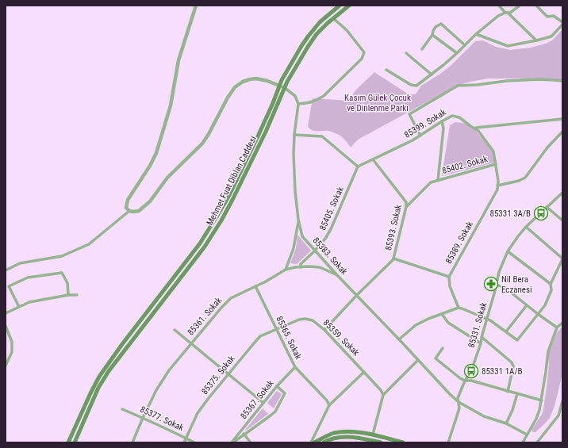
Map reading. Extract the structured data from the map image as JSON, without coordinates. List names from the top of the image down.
{
  "streets": {
    "main road": ["Mehmet Fuat Diblan Caddesi"],
    "street": [
      "85399. Sokak",
      "85402. Sokak",
      "85405. Sokak",
      "85393. Sokak",
      "85389. Sokak",
      "85383. Sokak",
      "85361. Sokak",
      "85331. Sokak",
      "85365. Sokak",
      "85359. Sokak",
      "85375. Sokak",
      "85367. Sokak",
      "85377. Sokak"
    ]
  },
  "crossings": [
    ["85399. Sokak", "85402. Sokak"],
    ["85399. Sokak", "85405. Sokak"],
    ["85399. Sokak", "85393. Sokak"],
    ["85399. Sokak", "85389. Sokak"],
    ["85402. Sokak", "85393. Sokak"],
    ["85405. Sokak", "85383. Sokak"],
    ["85405. Sokak", "85361. Sokak"],
    ["85393. Sokak", "85383. Sokak"],
    ["85393. Sokak", "85359. Sokak"],
    ["85383. Sokak", "85361. Sokak"],
    ["85383. Sokak", "85331. Sokak"],
    ["85361. Sokak", "85365. Sokak"],
    ["85361. Sokak", "85377. Sokak"],
    ["85365. Sokak", "85359. Sokak"],
    ["85365. Sokak", "85375. Sokak"],
    ["85365. Sokak", "85367. Sokak"],
    ["85359. Sokak", "85375. Sokak"],
    ["85375. Sokak", "85377. Sokak"]
  ],
  "parks": ["Kasım Gülek Çocuk ve Dinlenme Parkı"],
  "places": {
    "bus stop": ["85331 3A/B", "85331 1A/B"],
    "pharmacy": ["Nil Bera Eczanesi"]
  }
}
